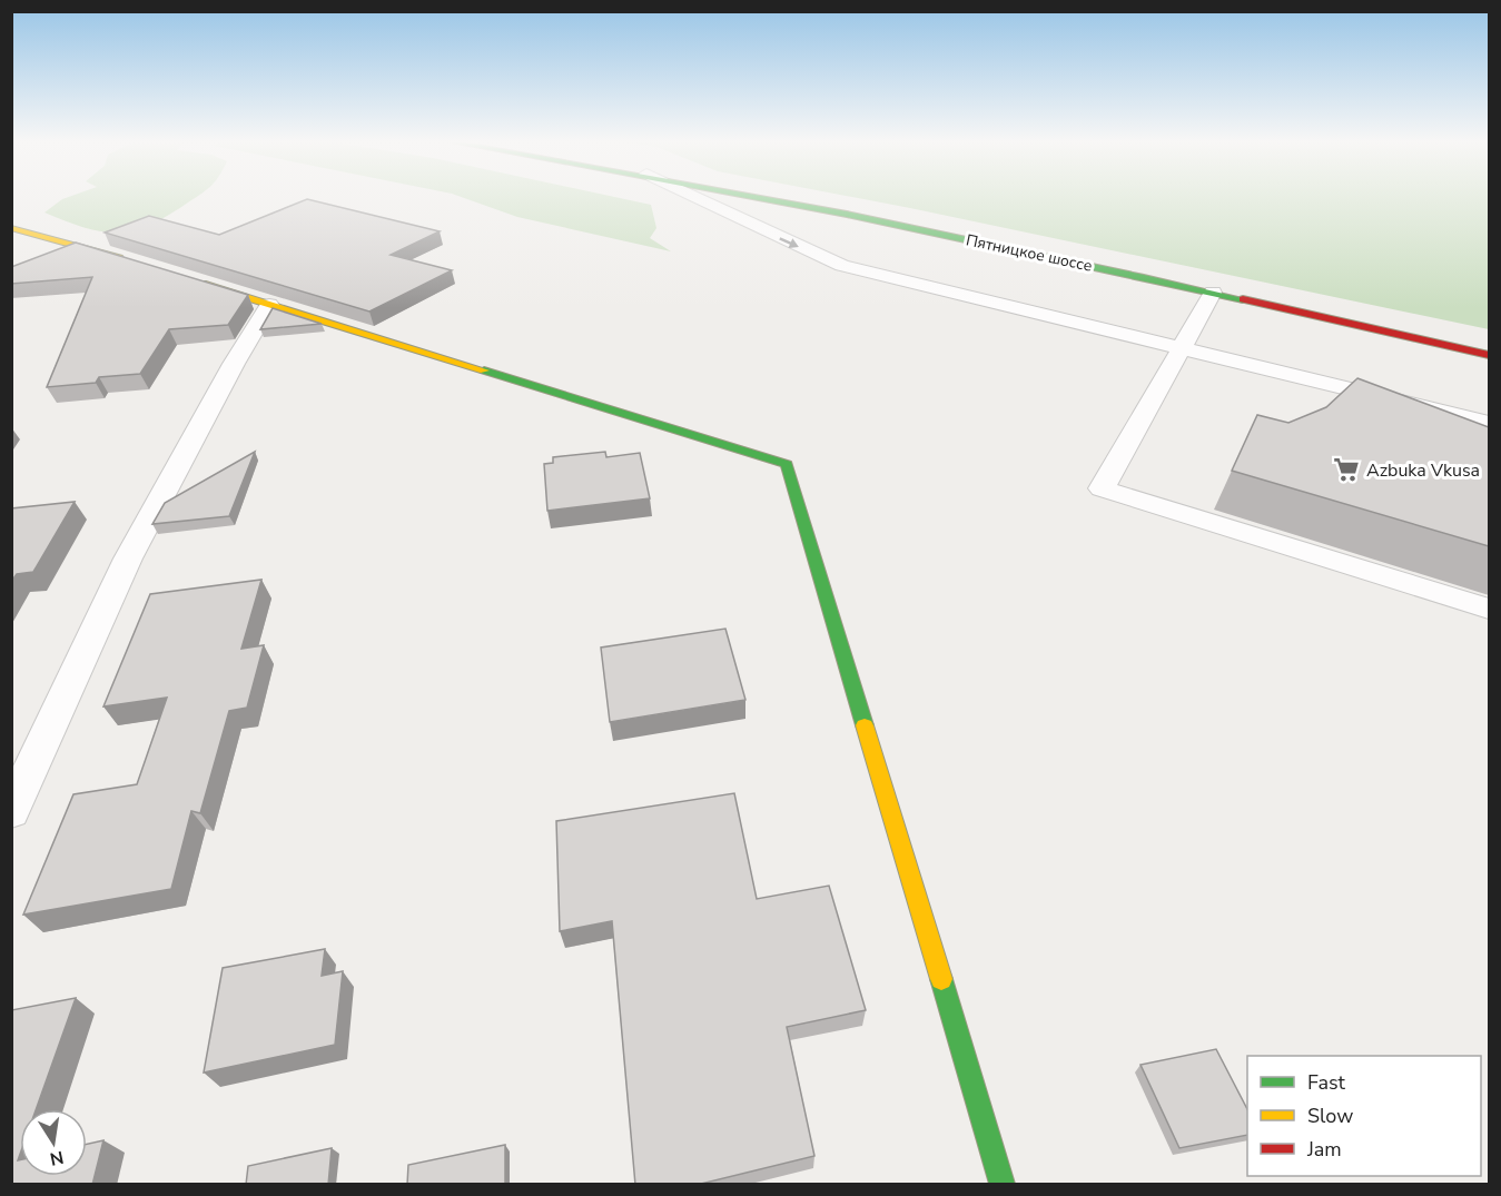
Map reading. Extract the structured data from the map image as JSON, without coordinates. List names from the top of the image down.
{
  "streets": {
    "street": ["Пятницкое шоссе"]
  },
  "places": {
    "supermarket": ["Azbuka Vkusa"]
  },
  "legend": ["Fast", "Slow", "Jam"],
  "north": "bottom"
}
